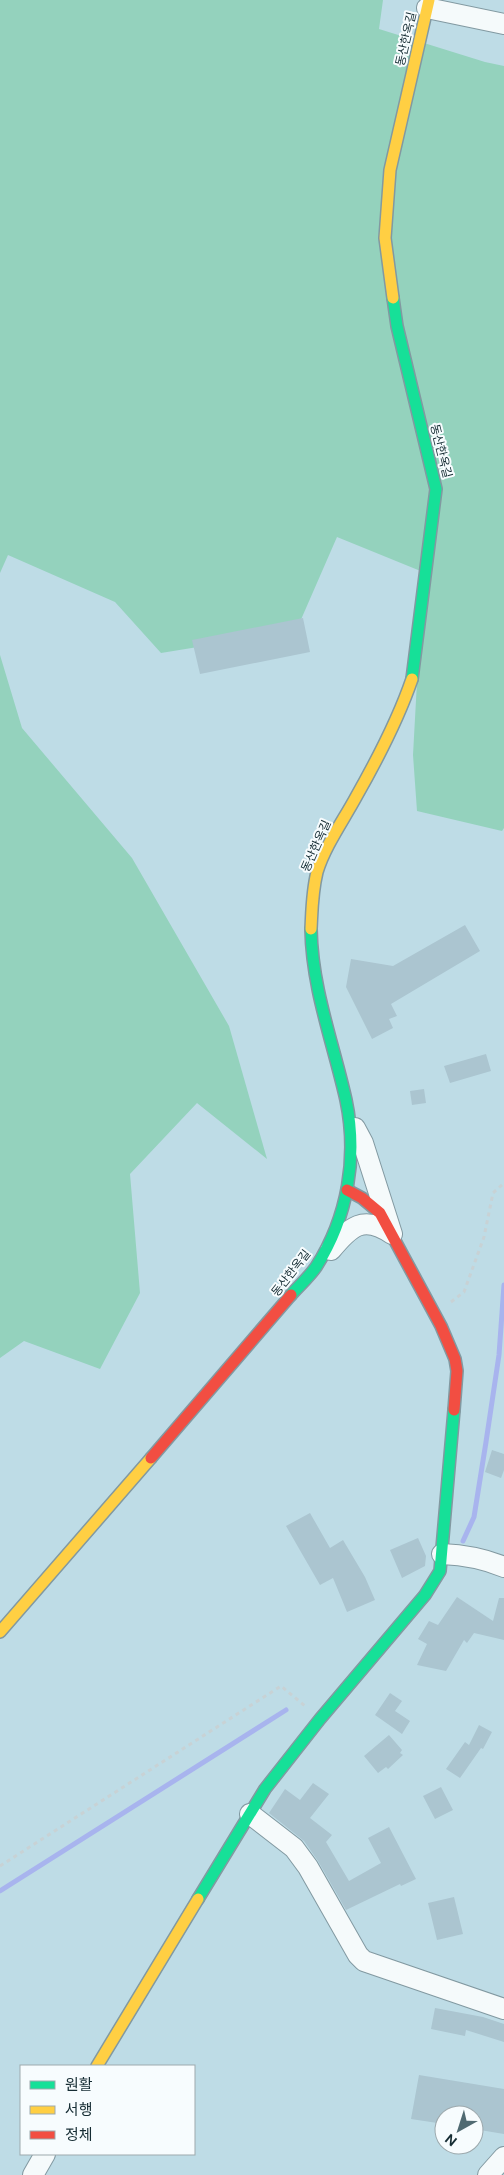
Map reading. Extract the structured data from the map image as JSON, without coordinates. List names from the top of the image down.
{
  "streets": {
    "street": ["동산한옥길"]
  },
  "legend": ["원활", "서행", "정체"],
  "north": "bottom left"
}
